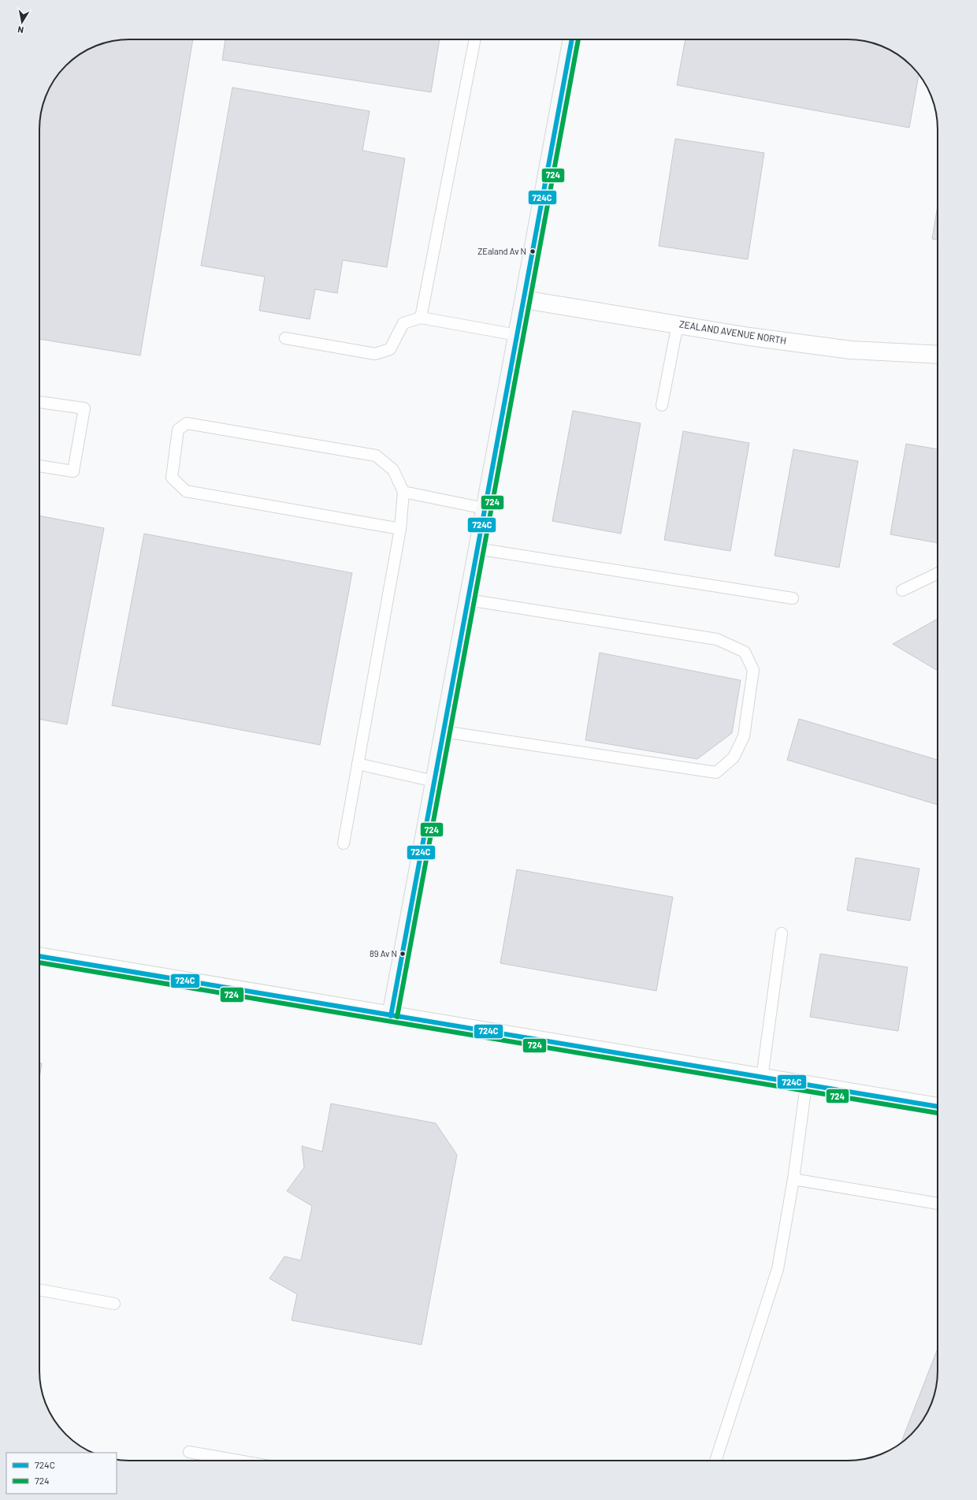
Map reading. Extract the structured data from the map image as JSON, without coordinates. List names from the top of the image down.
{
  "streets": {
    "street": ["ZEALAND AVENUE NORTH"]
  },
  "places": ["ZEaland Av N", "89 Av N"],
  "lines": ["transit line 724C", "transit line 724"],
  "legend": ["724C", "724"],
  "north": "bottom"
}
